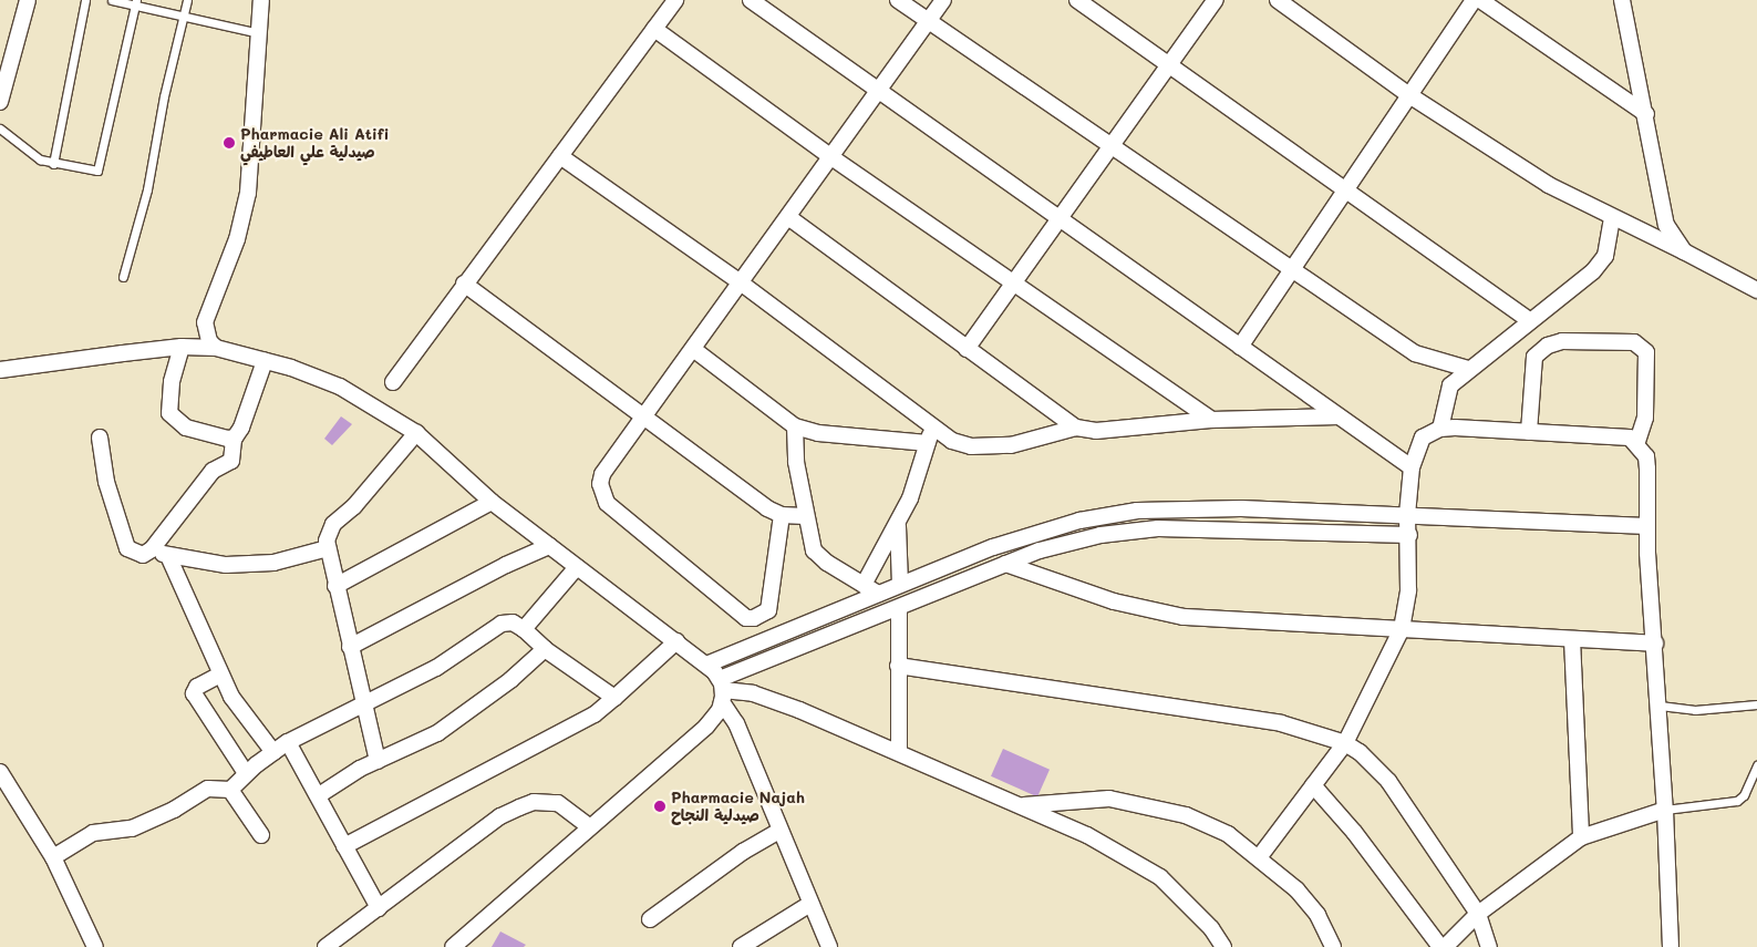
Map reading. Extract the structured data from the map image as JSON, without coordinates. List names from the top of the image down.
{
  "places": ["Pharmacie Ali Atifi صيدلية علي العاطيفي", "Pharmacie Najah صيدلية النجاح"]
}
